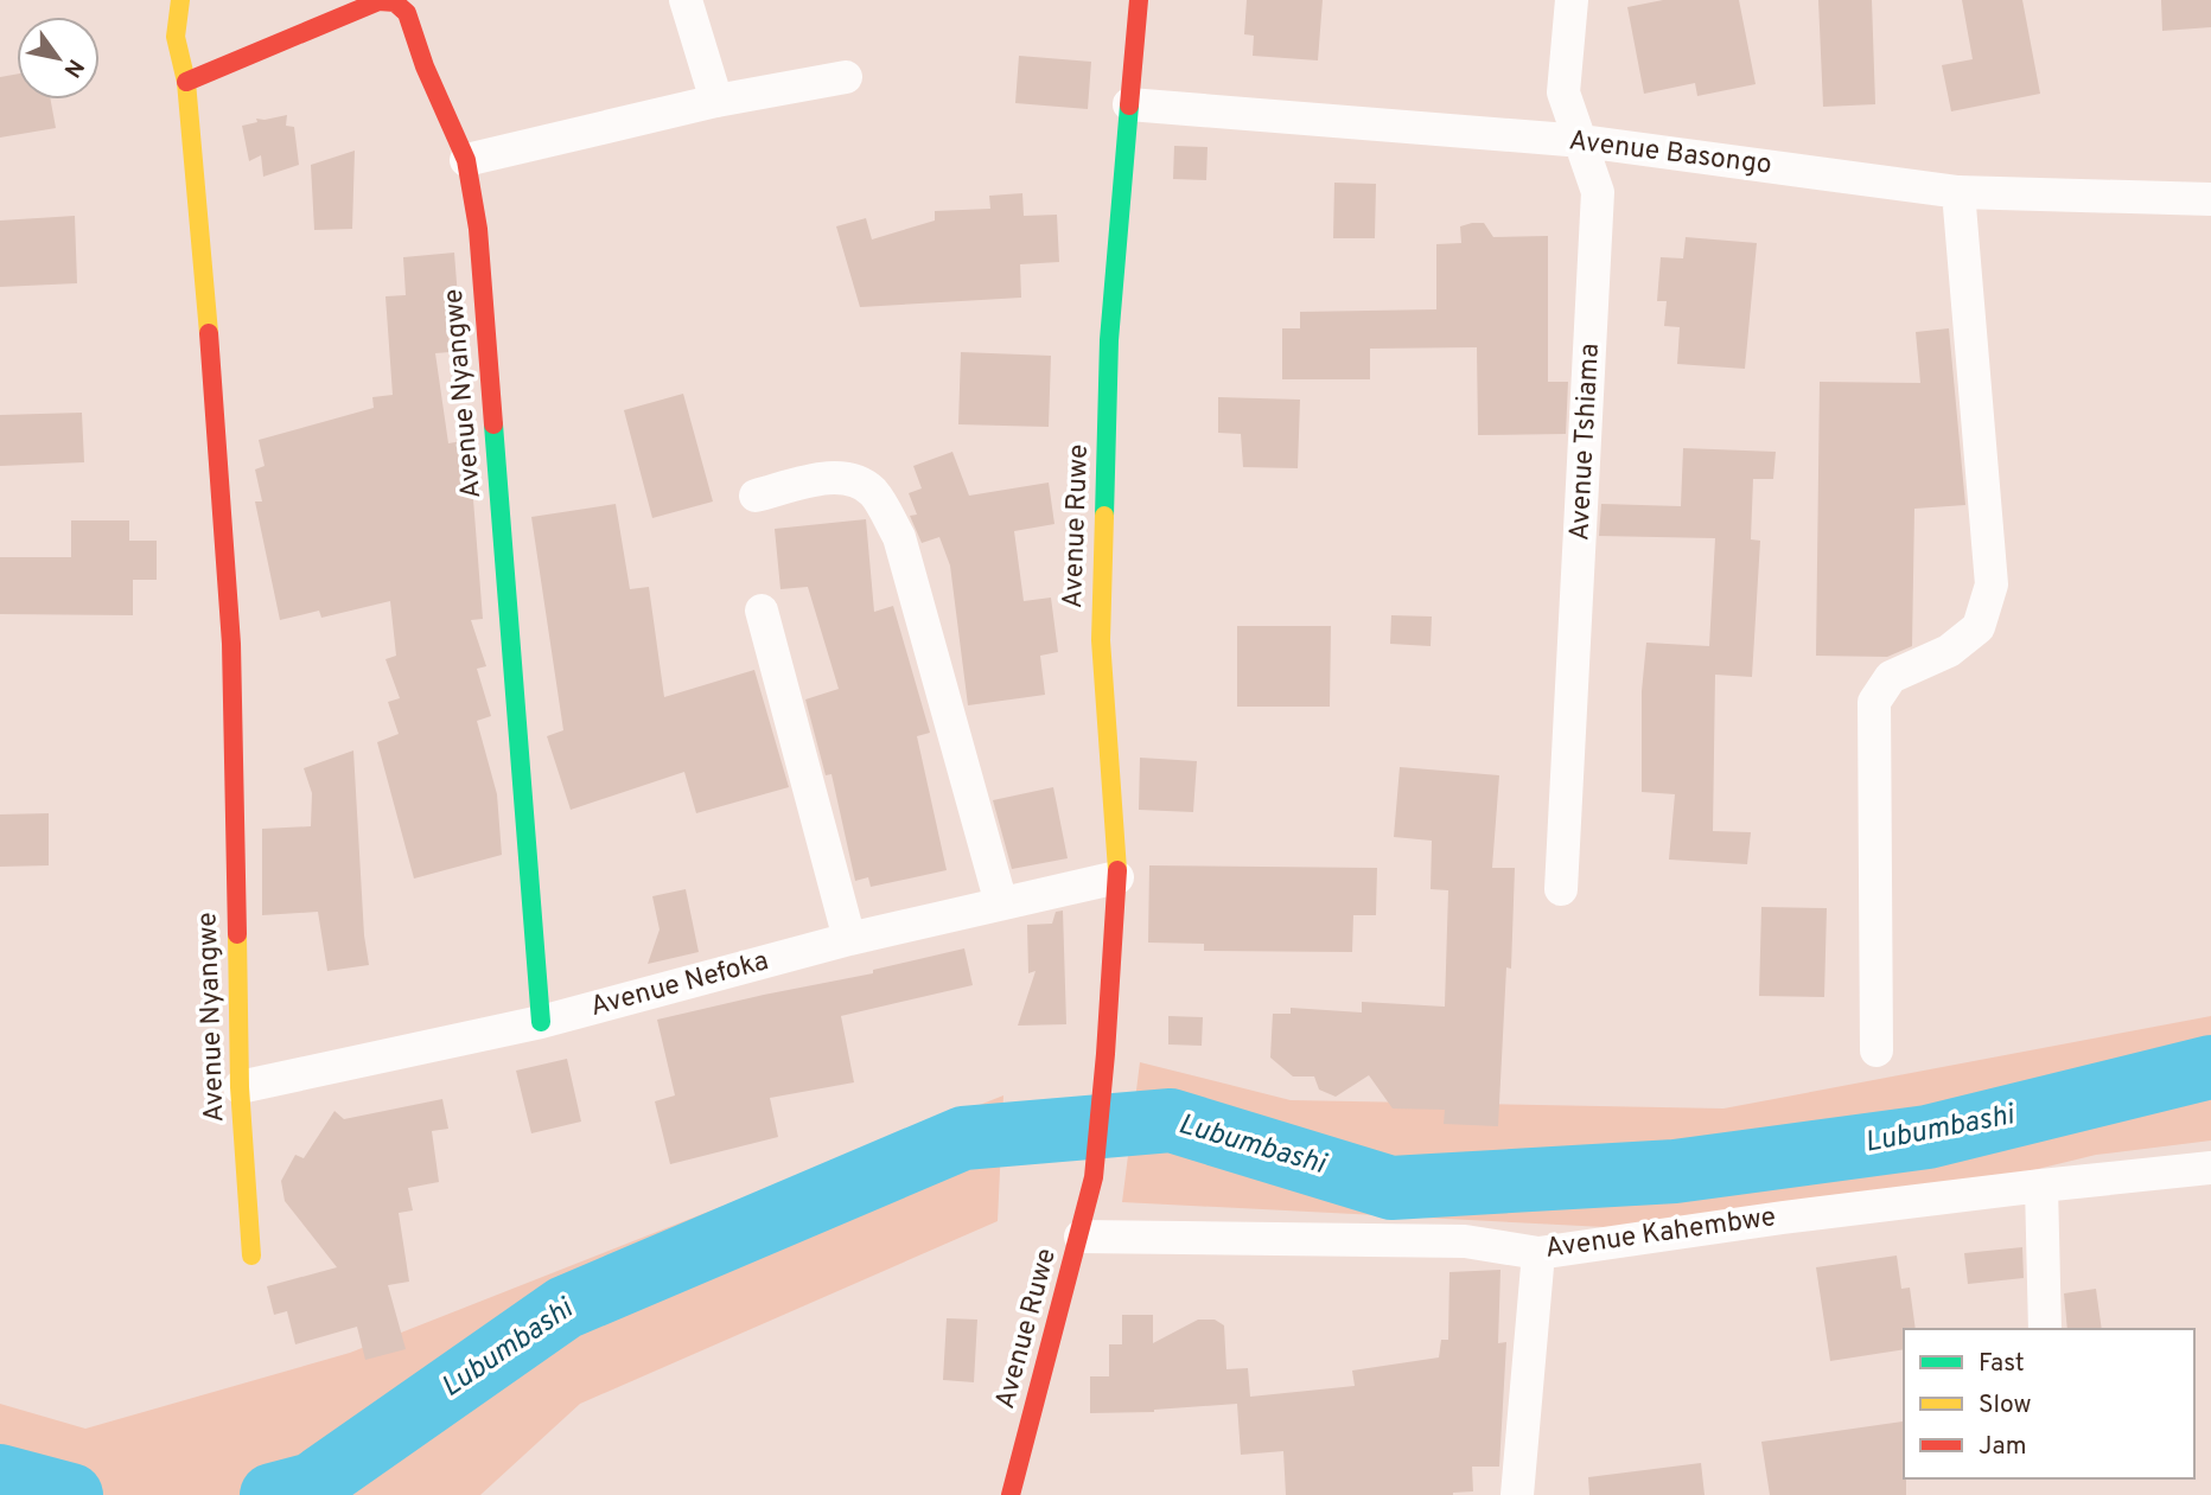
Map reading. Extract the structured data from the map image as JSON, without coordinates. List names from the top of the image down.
{
  "streets": {
    "street": [
      "Avenue Basongo",
      "Avenue Nyangwe",
      "Avenue Tshiama",
      "Avenue Ruwe",
      "Avenue Nefoka",
      "Avenue Kahembwe"
    ]
  },
  "crossings": [
    ["Avenue Basongo", "Avenue Tshiama"],
    ["Avenue Basongo", "Avenue Ruwe"],
    ["Avenue Nyangwe", "Avenue Nefoka"],
    ["Avenue Ruwe", "Avenue Nefoka"],
    ["Avenue Ruwe", "Avenue Kahembwe"]
  ],
  "water": ["Lubumbashi"],
  "legend": ["Fast", "Slow", "Jam"],
  "north": "bottom right"
}
